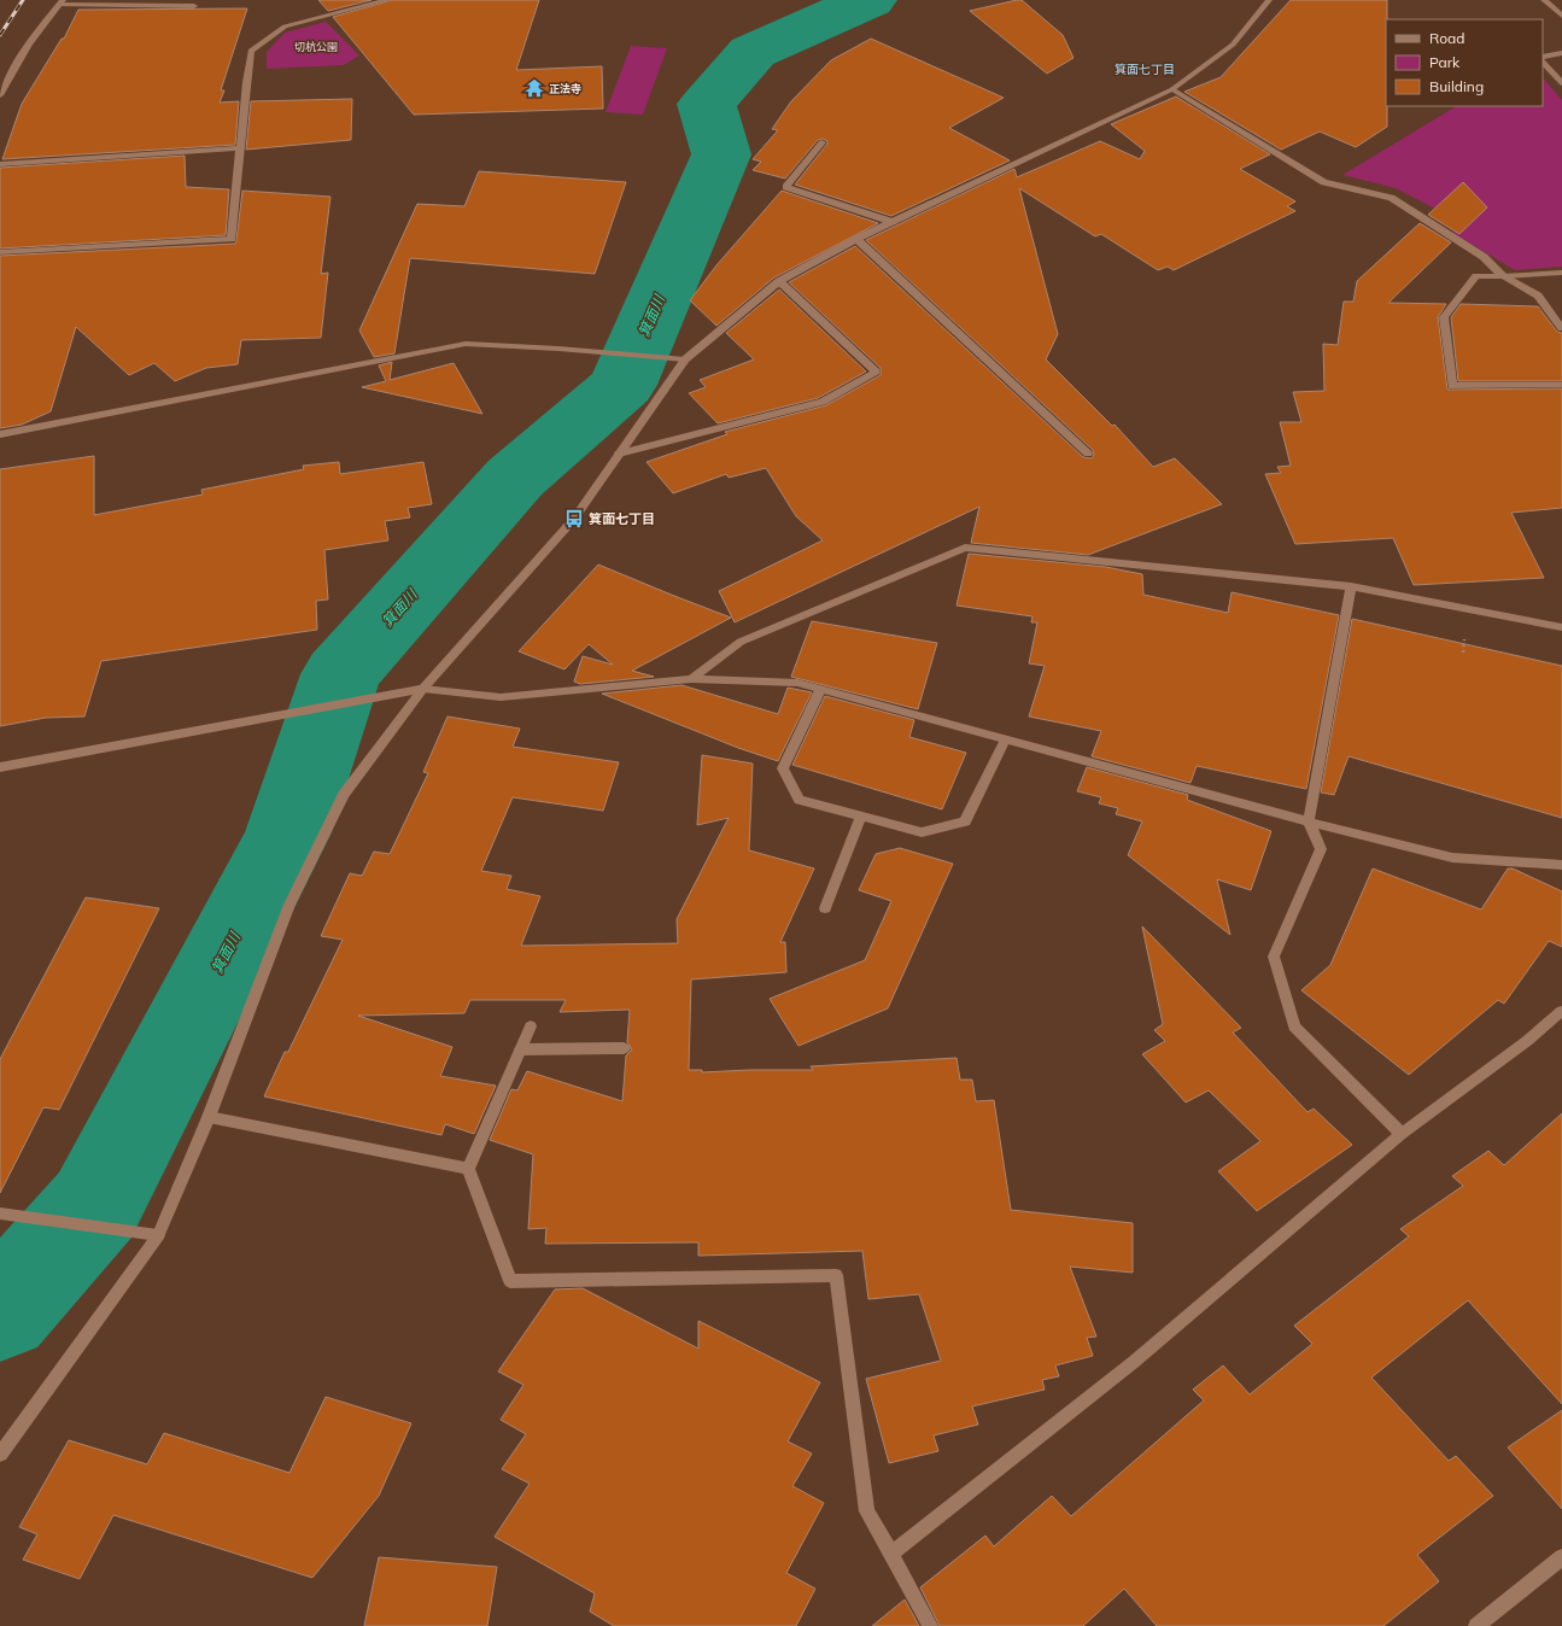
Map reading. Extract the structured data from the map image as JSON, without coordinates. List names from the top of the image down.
{
  "districts": ["箕面七丁目"],
  "water": ["箕面川"],
  "parks": ["切杭公園"],
  "places": {
    "temple": ["正法寺"],
    "bus stop": ["箕面七丁目"]
  },
  "legend": ["Road", "Park", "Building"]
}
